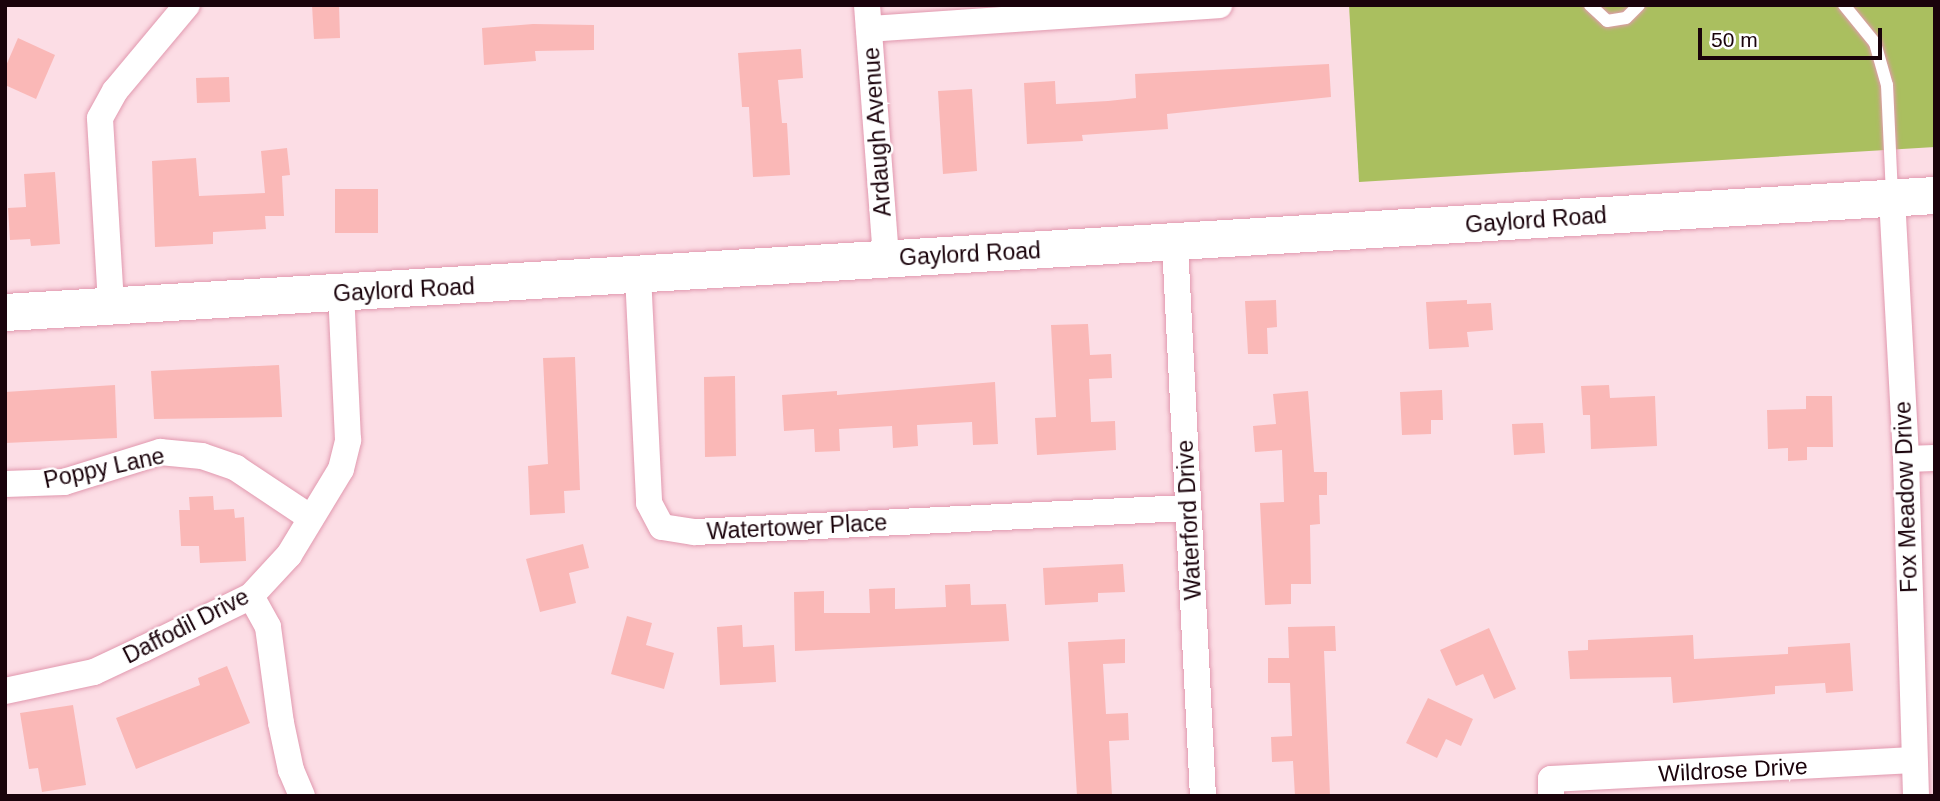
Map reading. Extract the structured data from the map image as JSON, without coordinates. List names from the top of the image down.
{
  "streets": {
    "street": [
      "Ardaugh Avenue",
      "Gaylord Road",
      "Poppy Lane",
      "Fox Meadow Drive",
      "Waterford Drive",
      "Watertower Place",
      "Daffodil Drive",
      "Wildrose Drive"
    ]
  },
  "crossings": [
    ["Ardaugh Avenue", "Gaylord Road"],
    ["Gaylord Road", "Fox Meadow Drive"],
    ["Gaylord Road", "Waterford Drive"],
    ["Gaylord Road", "Watertower Place"],
    ["Gaylord Road", "Daffodil Drive"],
    ["Poppy Lane", "Daffodil Drive"],
    ["Fox Meadow Drive", "Wildrose Drive"],
    ["Waterford Drive", "Watertower Place"]
  ],
  "scale_bar": "50 m"
}
